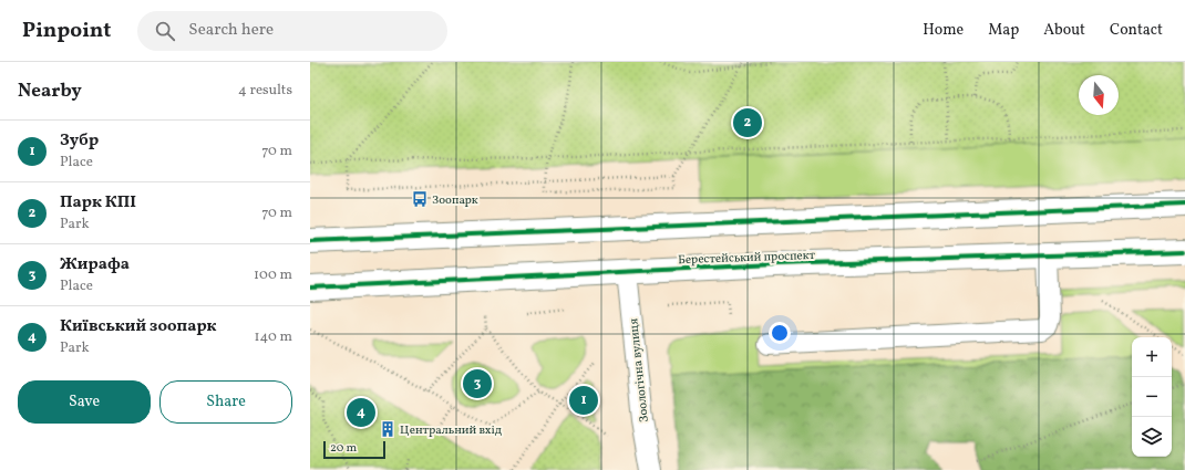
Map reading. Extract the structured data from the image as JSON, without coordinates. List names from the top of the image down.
{
  "streets": {
    "main road": ["Берестейський проспект"],
    "street": ["Зоологічна вулиця"]
  },
  "crossings": [
    ["Берестейський проспект", "Зоологічна вулиця"]
  ],
  "places": {
    "bus stop": ["Зоопарк"],
    "building": ["Центральний вхід"]
  },
  "scale_bar": "20 m",
  "north": "bottom",
  "page": {
    "header": "Pinpoint",
    "search": "Search here",
    "nav": [
      "Home",
      "Map",
      "About",
      "Contact"
    ],
    "heading": ["Nearby", "4 results"],
    "pins": [
      "2",
      "3",
      "1",
      "4"
    ],
    "list": [
      {
        "mark": "1",
        "name": "Зубр",
        "note": "Place",
        "value": "70 m"
      },
      {
        "mark": "2",
        "name": "Парк КПІ",
        "note": "Park",
        "value": "70 m"
      },
      {
        "mark": "3",
        "name": "Жирафа",
        "note": "Place",
        "value": "100 m"
      },
      {
        "mark": "4",
        "name": "Київський зоопарк",
        "note": "Park",
        "value": "140 m"
      }
    ],
    "map_buttons": ["+", "−"],
    "buttons": ["Save", "Share"],
    "scale": "20 m"
  }
}
